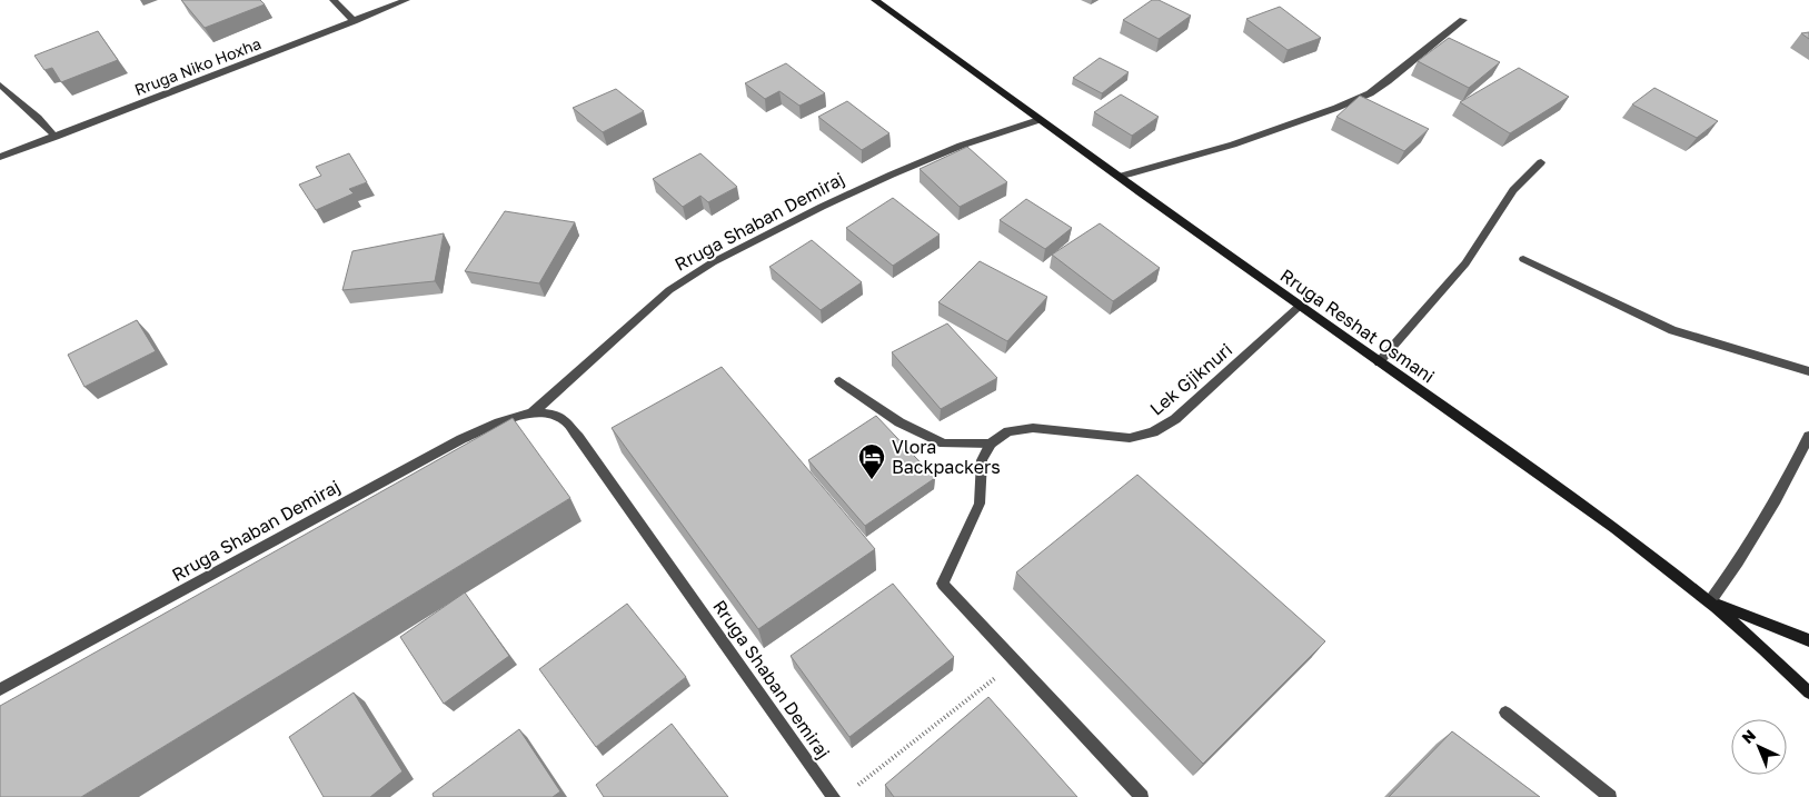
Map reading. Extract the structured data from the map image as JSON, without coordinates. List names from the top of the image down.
{
  "streets": {
    "main road": ["Rruga Reshat Osmani"],
    "street": ["Rruga Niko Hoxha", "Rruga Shaban Demiraj", "Lek Gjiknuri"]
  },
  "crossings": [
    ["Rruga Shaban Demiraj", "Rruga Reshat Osmani"],
    ["Rruga Reshat Osmani", "Lek Gjiknuri"]
  ],
  "places": {
    "hotel": ["Vlora Backpackers"]
  },
  "north": "top left"
}
